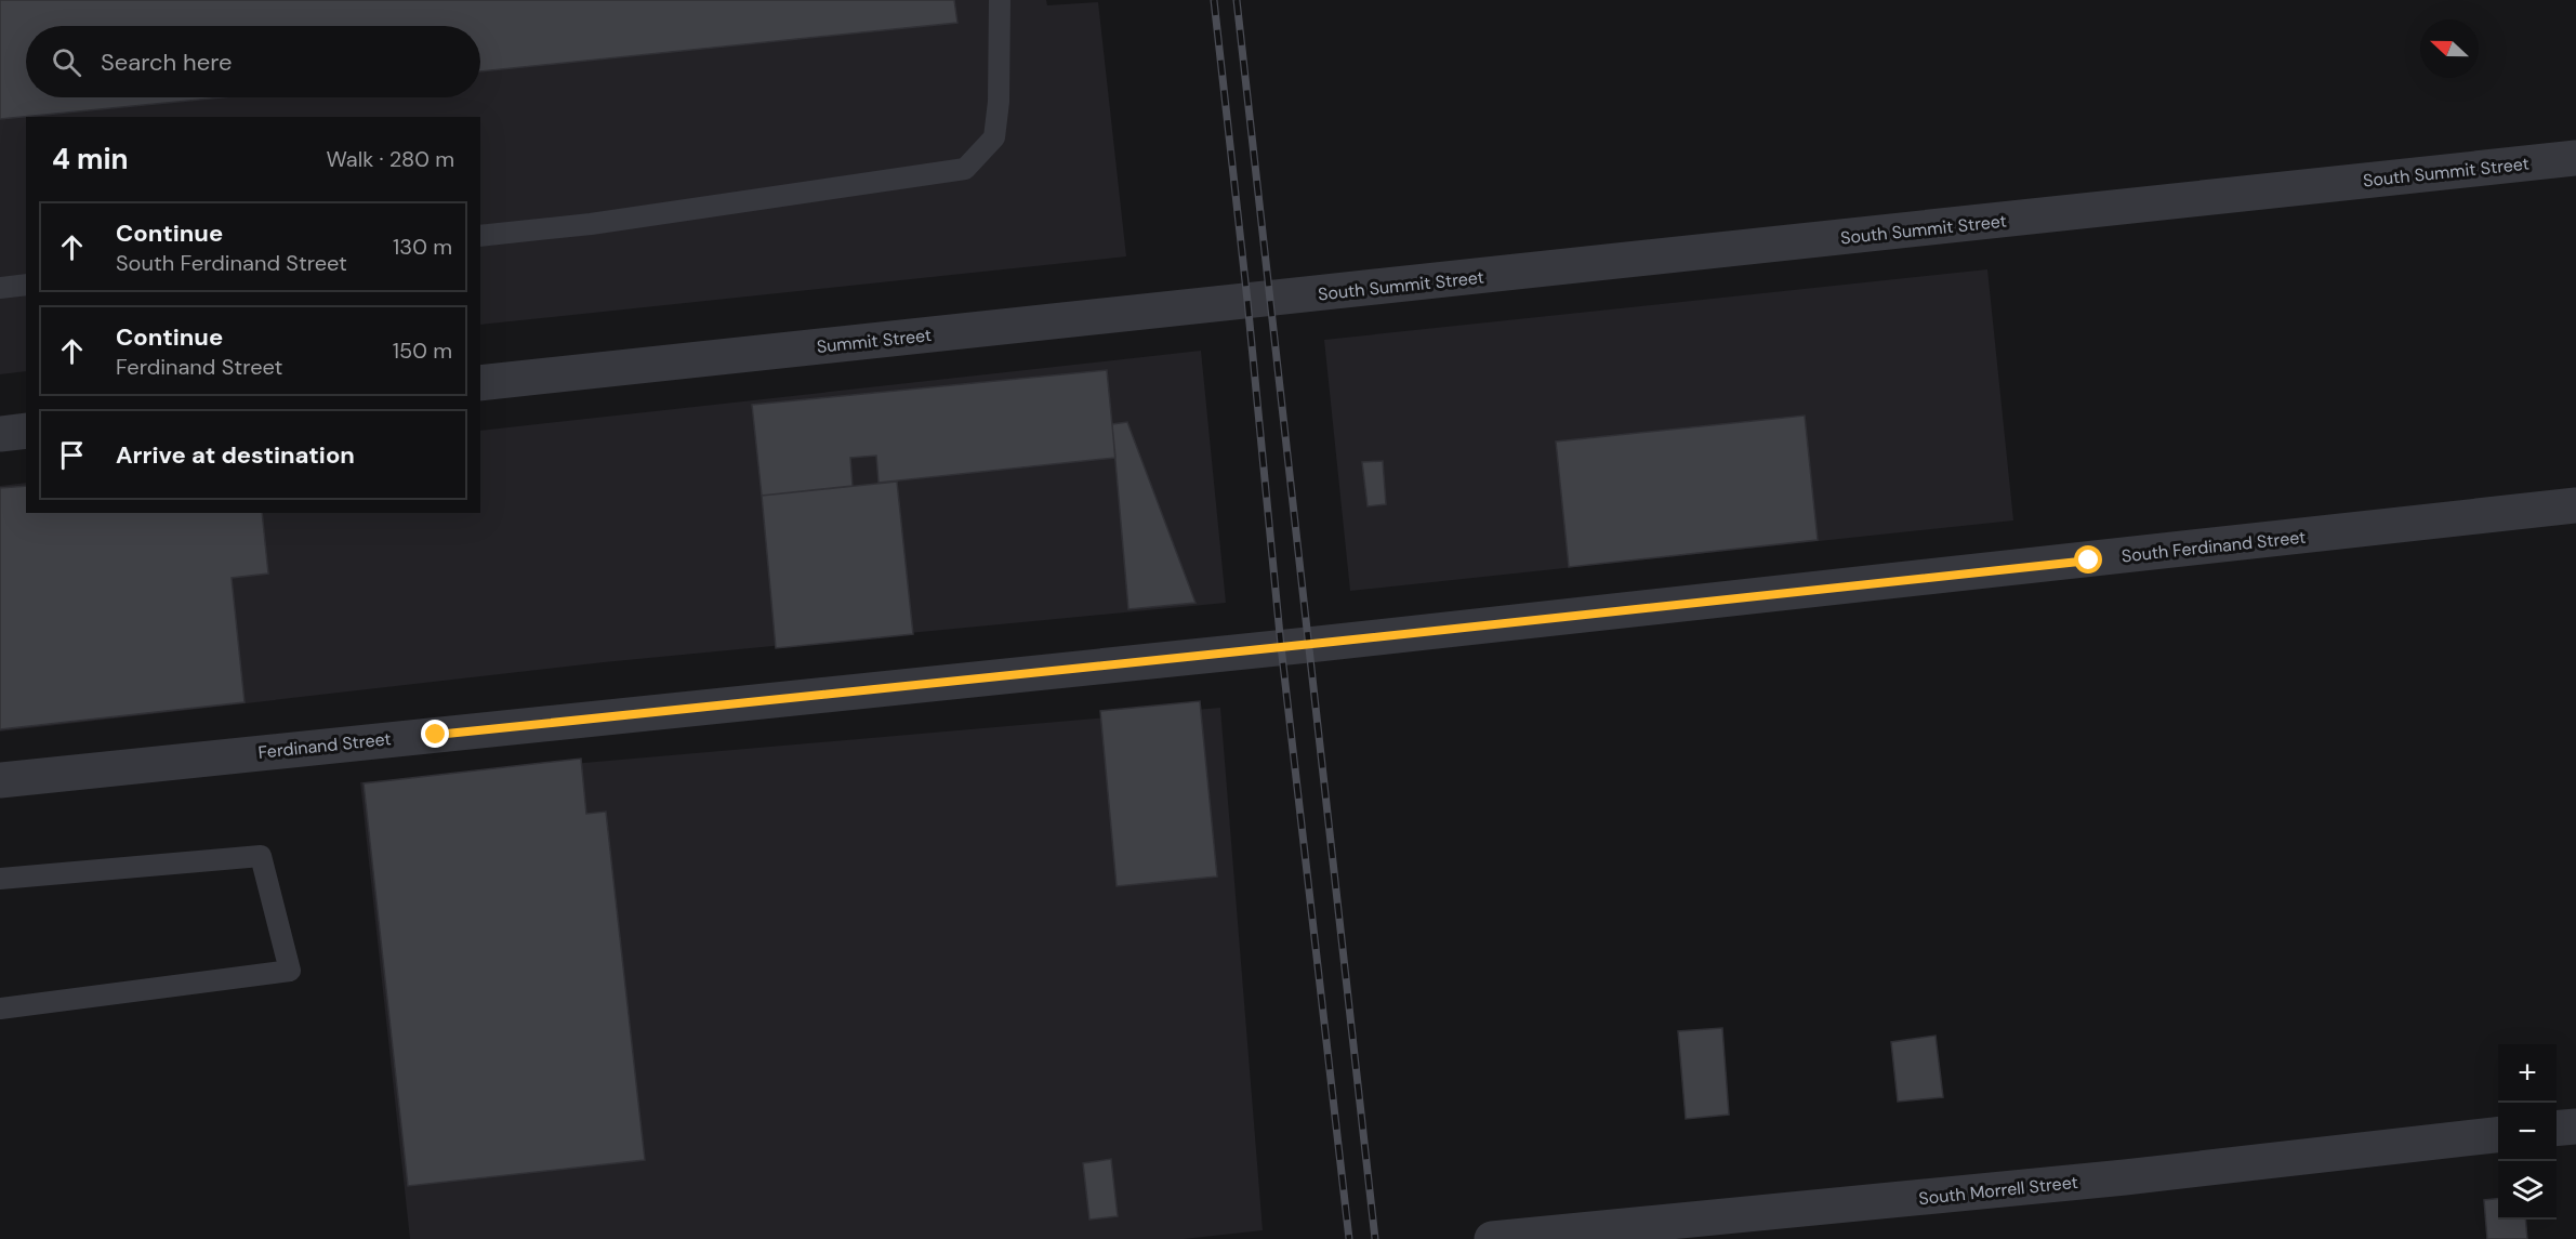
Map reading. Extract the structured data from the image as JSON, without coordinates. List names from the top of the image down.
{
  "streets": {
    "street": [
      "South Summit Street",
      "Summit Street",
      "South Ferdinand Street",
      "Ferdinand Street",
      "South Morrell Street"
    ]
  },
  "crossings": [
    ["South Summit Street", "Summit Street"],
    ["South Ferdinand Street", "Ferdinand Street"]
  ],
  "north": "left",
  "page": {
    "search": "Search here",
    "heading": ["4 min", "Walk · 280 m"],
    "list": [
      ["Continue", "South Ferdinand Street", "130 m"],
      ["Continue", "Ferdinand Street", "150 m"],
      "Arrive at destination"
    ],
    "map_buttons": ["+", "−"]
  }
}
